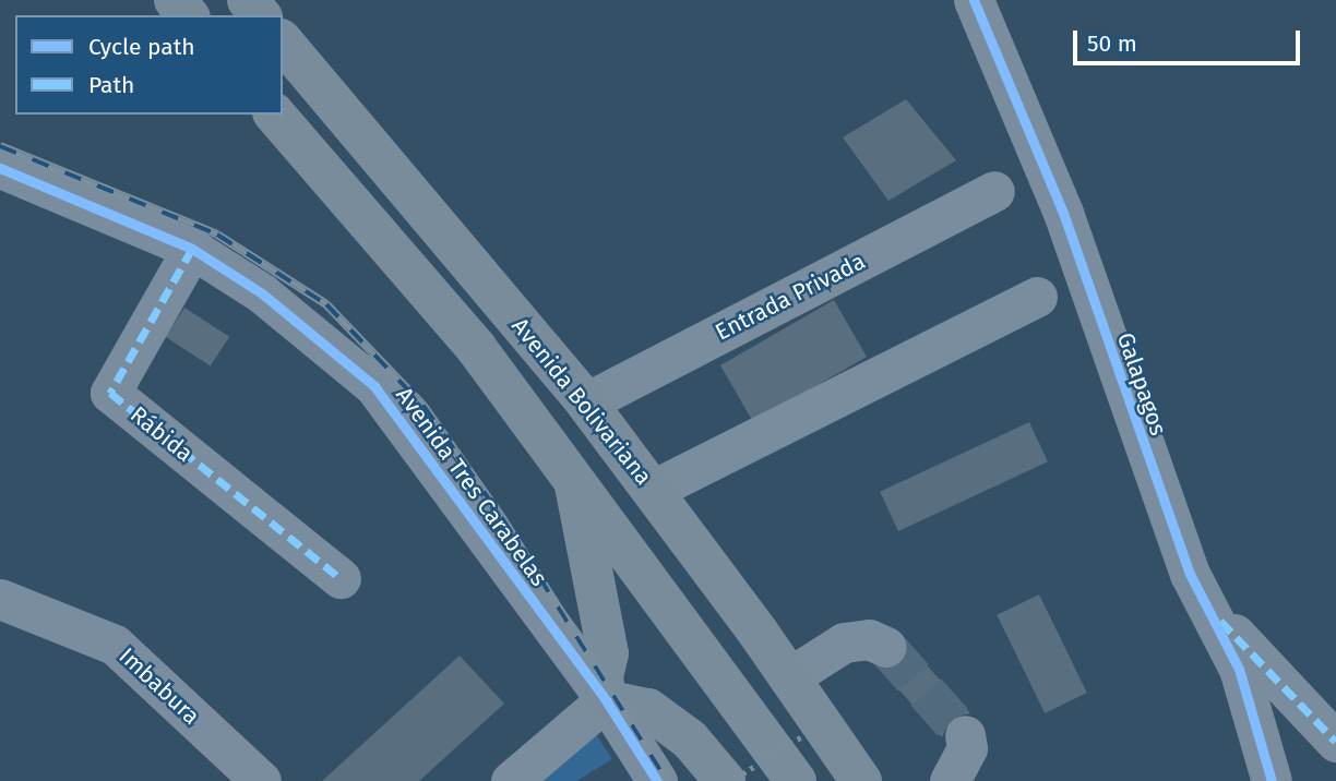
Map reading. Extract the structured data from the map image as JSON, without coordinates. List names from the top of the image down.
{
  "streets": {
    "main road": ["Avenida Bolivariana"],
    "street": [
      "Entrada Privada",
      "Galapagos",
      "Rábida",
      "Avenida Tres Carabelas",
      "Imbabura"
    ]
  },
  "crossings": [
    ["Entrada Privada", "Avenida Bolivariana"],
    ["Rábida", "Avenida Tres Carabelas"]
  ],
  "legend": ["Cycle path", "Path"],
  "scale_bar": "50 m"
}
